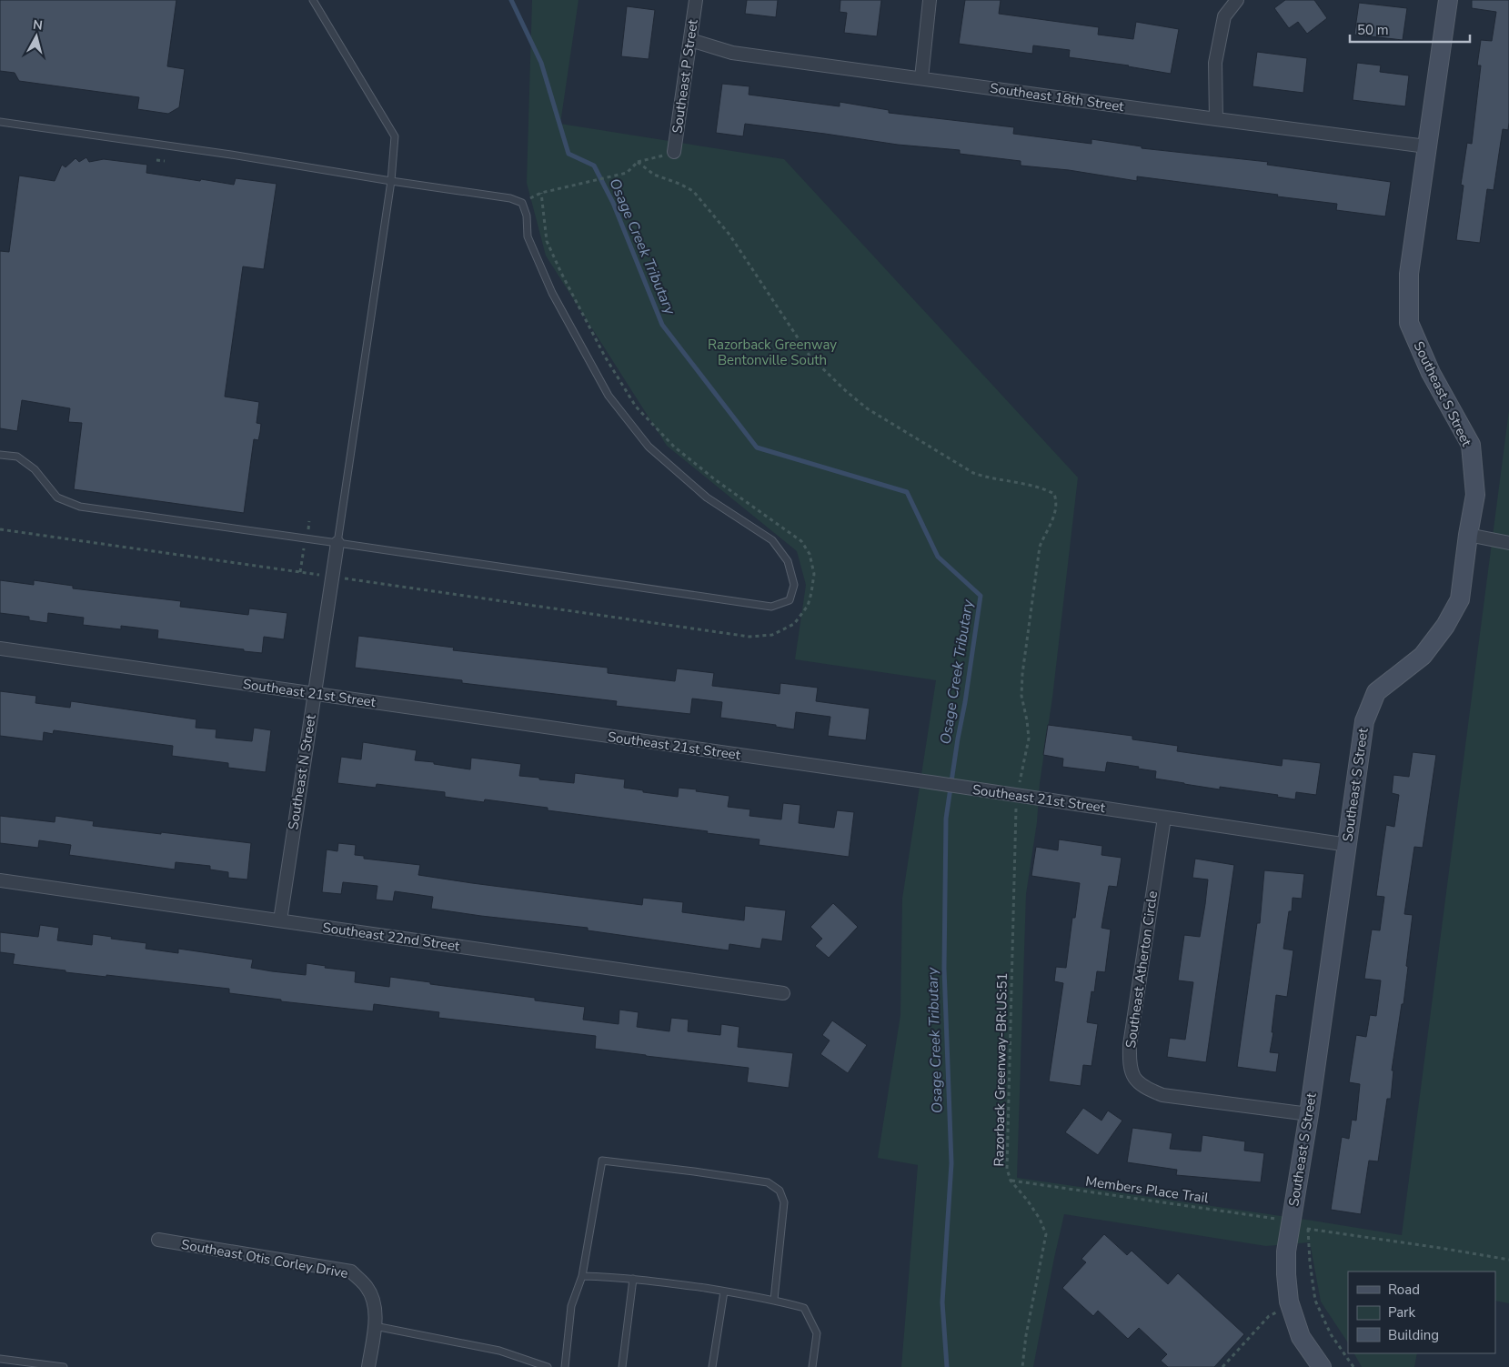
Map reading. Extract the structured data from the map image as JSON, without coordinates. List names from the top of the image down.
{
  "streets": {
    "street": [
      "Southeast P Street",
      "Southeast 18th Street",
      "Southeast S Street",
      "Southeast 21st Street",
      "Southeast N Street",
      "Southeast 22nd Street",
      "Southeast Atherton Circle",
      "Southeast Otis Corley Drive"
    ],
    "path": ["Razorback Greenway-BR:US:51", "Members Place Trail"]
  },
  "crossings": [
    ["Southeast P Street", "Southeast 18th Street"],
    ["Southeast 18th Street", "Southeast S Street"],
    ["Southeast S Street", "Southeast 21st Street"],
    ["Southeast S Street", "Southeast Atherton Circle"],
    ["Southeast 21st Street", "Southeast N Street"],
    ["Southeast 21st Street", "Southeast Atherton Circle"],
    ["Southeast N Street", "Southeast 22nd Street"],
    ["Razorback Greenway-BR:US:51", "Members Place Trail"]
  ],
  "water": ["Osage Creek Tributary"],
  "parks": ["Razorback Greenway Bentonville South"],
  "legend": ["Road", "Park", "Building"],
  "scale_bar": "50 m",
  "north": "top"
}
